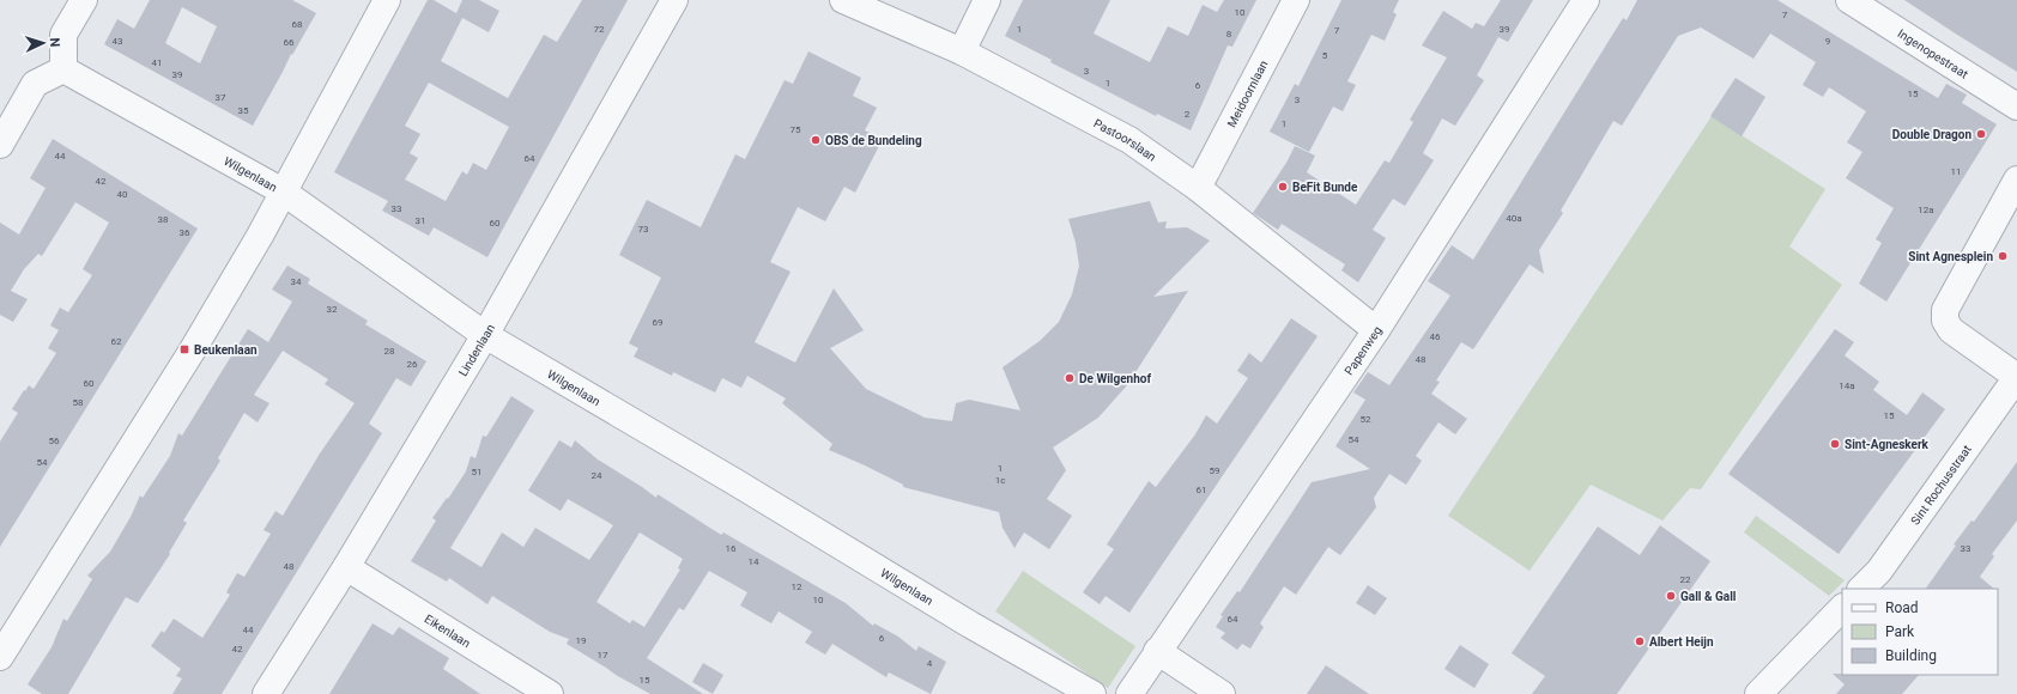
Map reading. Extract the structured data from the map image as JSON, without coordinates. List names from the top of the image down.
{
  "streets": {
    "street": [
      "Ingenopestraat",
      "Meidoornlaan",
      "Pastoorslaan",
      "Wilgenlaan",
      "Lindenlaan",
      "Papenweg",
      "Sint Rochusstraat",
      "Eikenlaan"
    ]
  },
  "crossings": [
    ["Meidoornlaan", "Pastoorslaan"],
    ["Pastoorslaan", "Papenweg"],
    ["Wilgenlaan", "Lindenlaan"],
    ["Lindenlaan", "Eikenlaan"]
  ],
  "places": {
    "other": [
      "Double Dragon",
      "OBS de Bundeling",
      "BeFit Bunde",
      "Sint Agnesplein",
      "De Wilgenhof",
      "Sint-Agneskerk",
      "Gall & Gall",
      "Albert Heijn"
    ],
    "transit": ["Beukenlaan"]
  },
  "house_numbers": [
    "10",
    "7",
    "68",
    "72",
    "1",
    "39",
    "7",
    "8",
    "43",
    "9",
    "66",
    "5",
    "41",
    "3",
    "39",
    "1",
    "6",
    "15",
    "37",
    "3",
    "35",
    "2",
    "1",
    "75",
    "44",
    "64",
    "11",
    "42",
    "40",
    "33",
    "12a",
    "40a",
    "38",
    "31",
    "60",
    "73",
    "36",
    "34",
    "32",
    "69",
    "46",
    "62",
    "28",
    "48",
    "26",
    "60",
    "14a",
    "58",
    "15",
    "52",
    "54",
    "56",
    "54",
    "1",
    "59",
    "51",
    "24",
    "1c",
    "61",
    "16",
    "33",
    "14",
    "48",
    "22",
    "12",
    "10",
    "64",
    "44",
    "6",
    "19",
    "42",
    "17",
    "4",
    "15"
  ],
  "legend": ["Road", "Park", "Building"],
  "north": "right"
}
